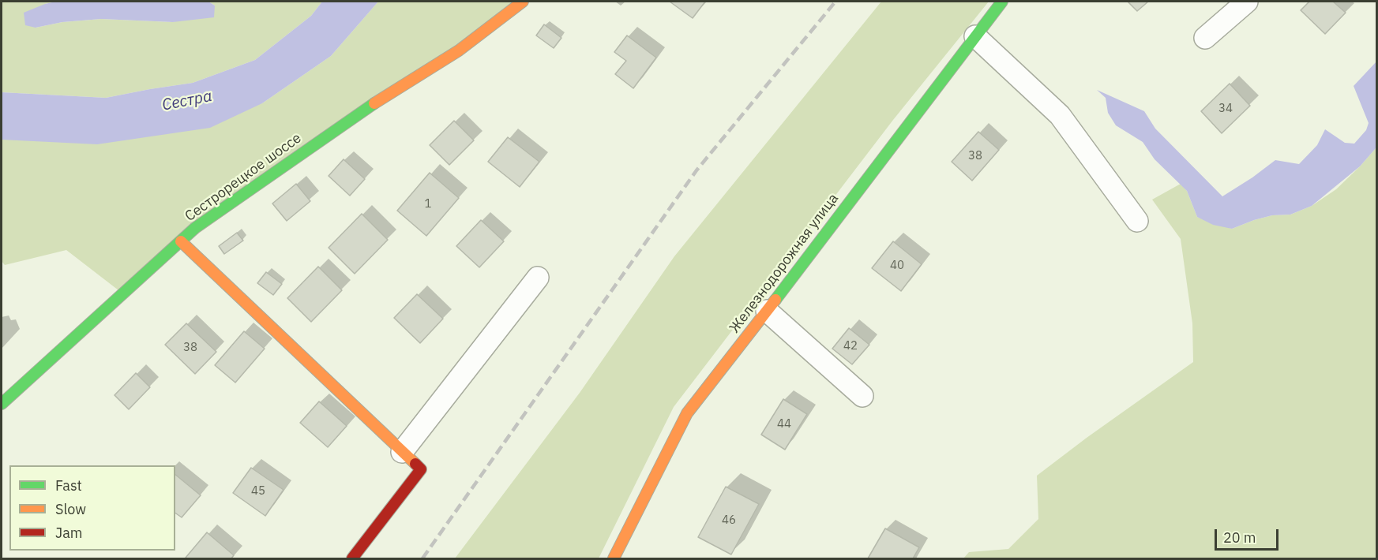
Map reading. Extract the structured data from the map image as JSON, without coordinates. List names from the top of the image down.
{
  "streets": {
    "street": ["Сестрорецкое шоссе", "Железнодорожная улица"]
  },
  "water": ["Сестра"],
  "house_numbers": [
    "34",
    "38",
    "1",
    "40",
    "42",
    "38",
    "44",
    "45",
    "46"
  ],
  "legend": ["Fast", "Slow", "Jam"],
  "scale_bar": "20 m"
}
